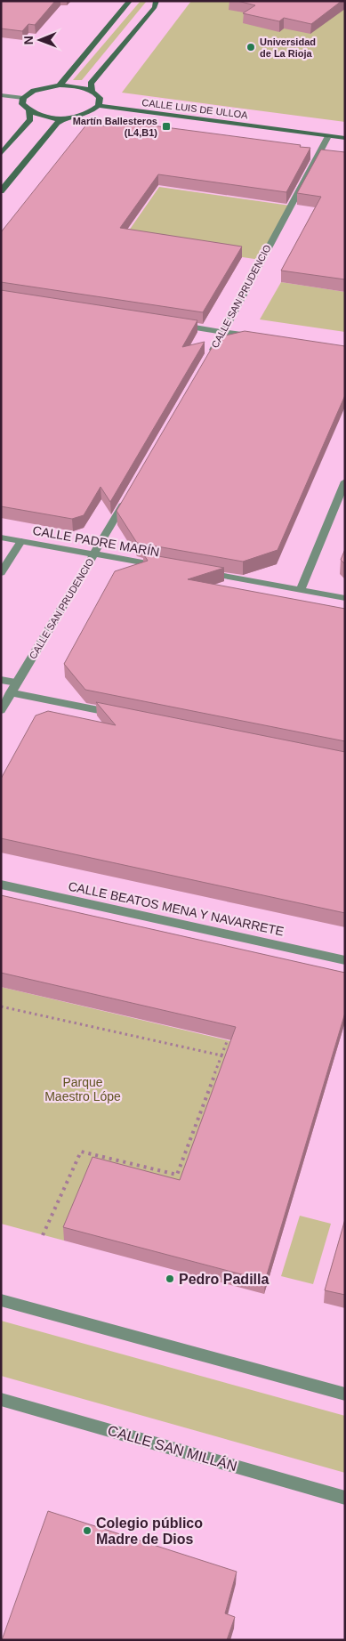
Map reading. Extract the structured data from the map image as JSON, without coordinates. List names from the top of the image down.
{
  "streets": {
    "main road": ["CALLE LUIS DE ULLOA"],
    "street": [
      "CALLE SAN PRUDENCIO",
      "CALLE PADRE MARÍN",
      "CALLE BEATOS MENA Y NAVARRETE",
      "CALLE SAN MILLÁN"
    ]
  },
  "crossings": [
    ["CALLE LUIS DE ULLOA", "CALLE SAN PRUDENCIO"],
    ["CALLE SAN PRUDENCIO", "CALLE PADRE MARÍN"]
  ],
  "parks": ["Parque Maestro Lópe"],
  "places": {
    "other": ["Universidad de La Rioja", "Pedro Padilla", "Colegio público Madre de Dios"],
    "transit": ["Martín Ballesteros (L4,B1)"]
  },
  "north": "left"
}
